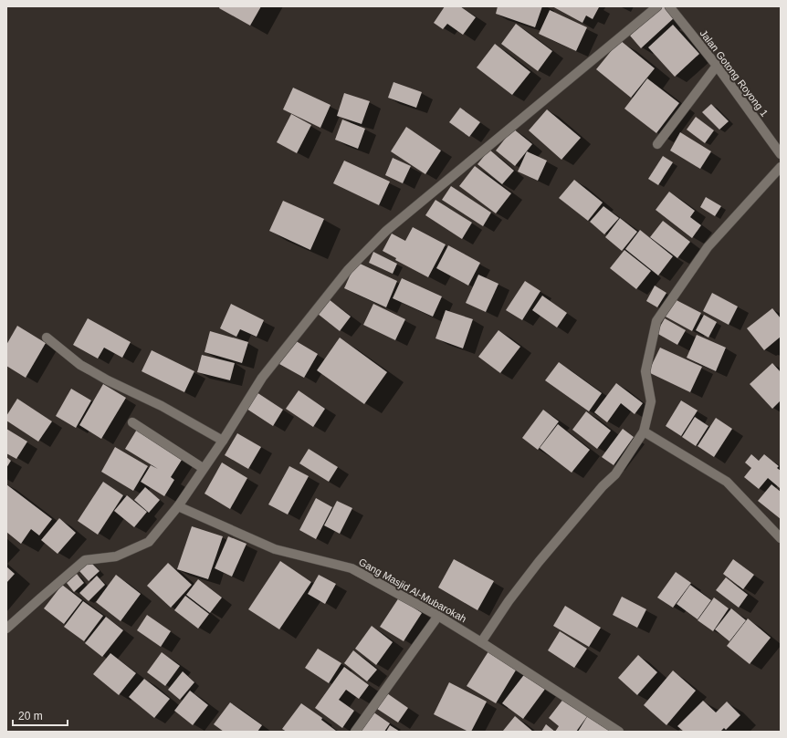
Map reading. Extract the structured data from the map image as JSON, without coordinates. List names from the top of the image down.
{
  "streets": {
    "street": ["Jalan Gotong Royong 1", "Gang Masjid Al-Mubarokah"]
  },
  "scale_bar": "20 m"
}
